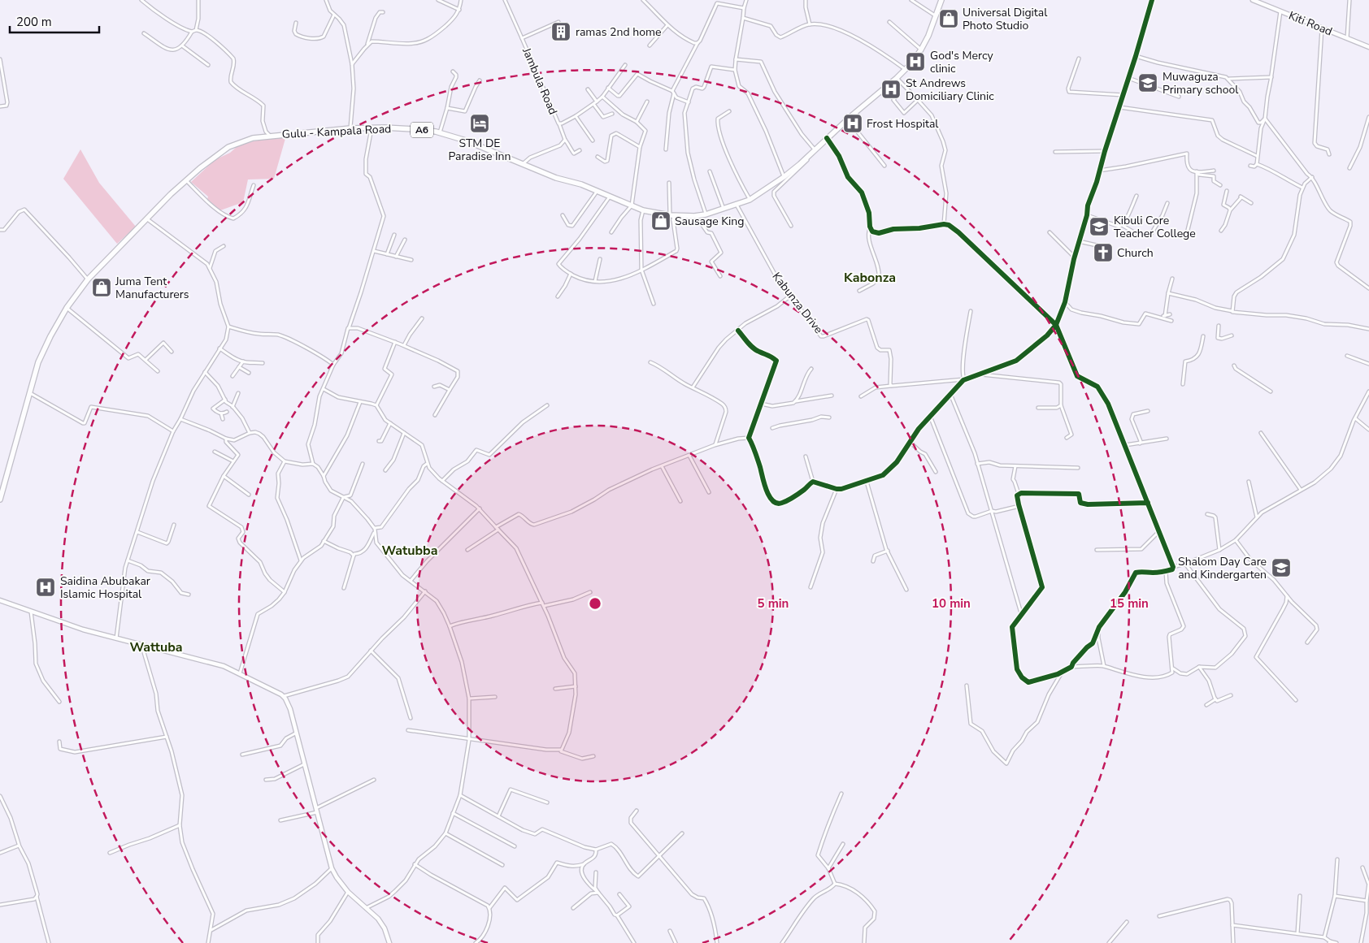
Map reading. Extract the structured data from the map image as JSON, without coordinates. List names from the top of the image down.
{
  "streets": {
    "main road": ["A6", "Gulu - Kampala Road"],
    "street": ["Kiti Road", "Jambula Road", "Kabunza Drive"]
  },
  "crossings": [
    ["Gulu - Kampala Road", "Kabunza Drive"]
  ],
  "districts": ["Kabonza", "Watubba", "Wattuba"],
  "places": {
    "shop": ["Universal Digital Photo Studio", "Sausage King", "Juma Tent Manufacturers"],
    "building": ["ramas 2nd home"],
    "hospital": [
      "God's Mercy clinic",
      "St Andrews Domiciliary Clinic",
      "Frost Hospital",
      "Saidina Abubakar Islamic Hospital"
    ],
    "school or university": ["Muwaguza Primary school", "Kibuli Core Teacher College", "Shalom Day Care and Kindergarten"],
    "hotel": ["STM DE Paradise Inn"],
    "church": ["Church"]
  },
  "scale_bar": "200 m",
  "rings": ["5 min", "10 min", "15 min"]
}
